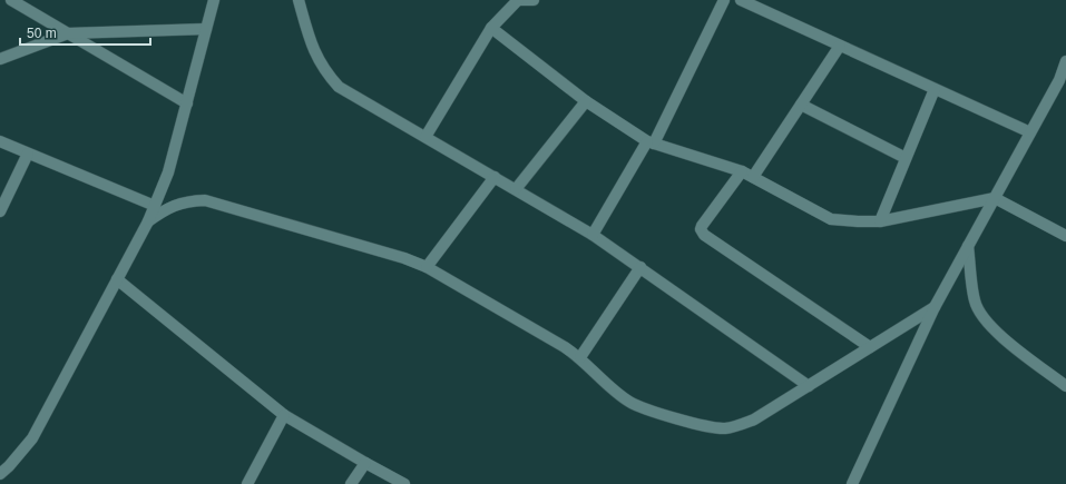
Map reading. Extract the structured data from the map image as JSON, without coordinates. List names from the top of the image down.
{
  "scale_bar": "50 m"
}
